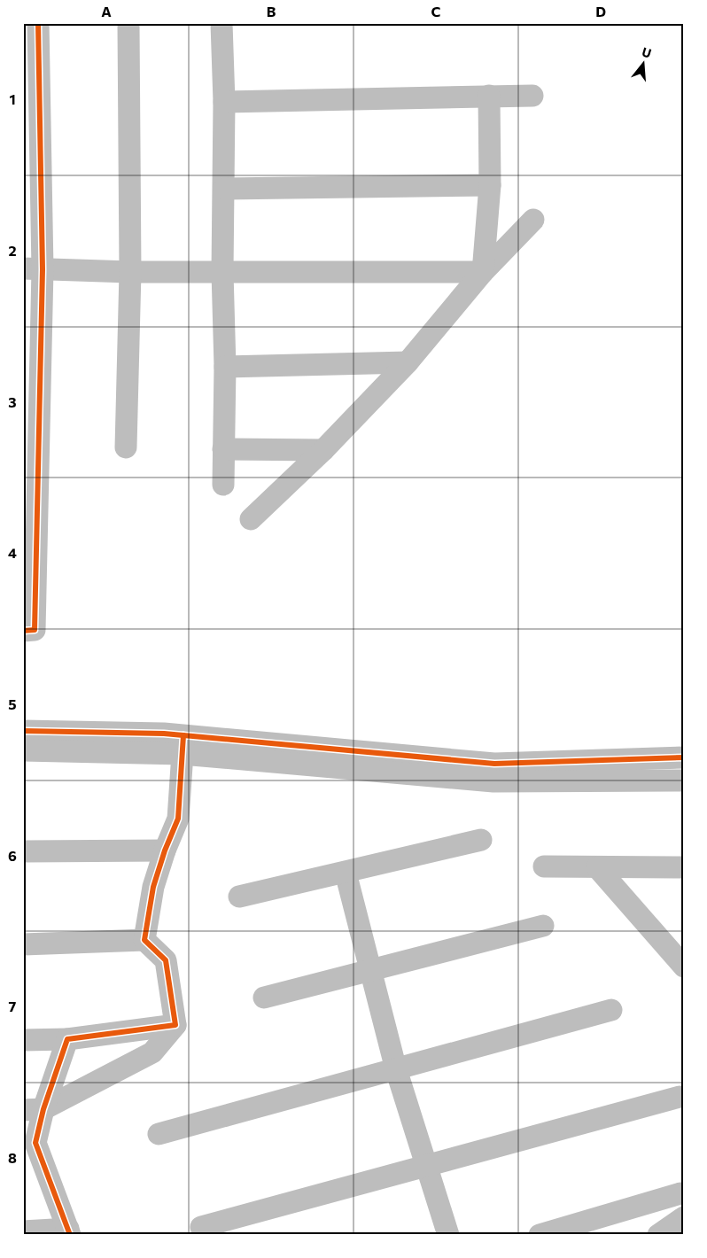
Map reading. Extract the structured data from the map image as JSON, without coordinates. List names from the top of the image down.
{
  "north": "top",
  "grid": {
    "columns": [
      "A",
      "B",
      "C",
      "D"
    ],
    "rows": [
      "1",
      "2",
      "3",
      "4",
      "5",
      "6",
      "7",
      "8"
    ]
  }
}
